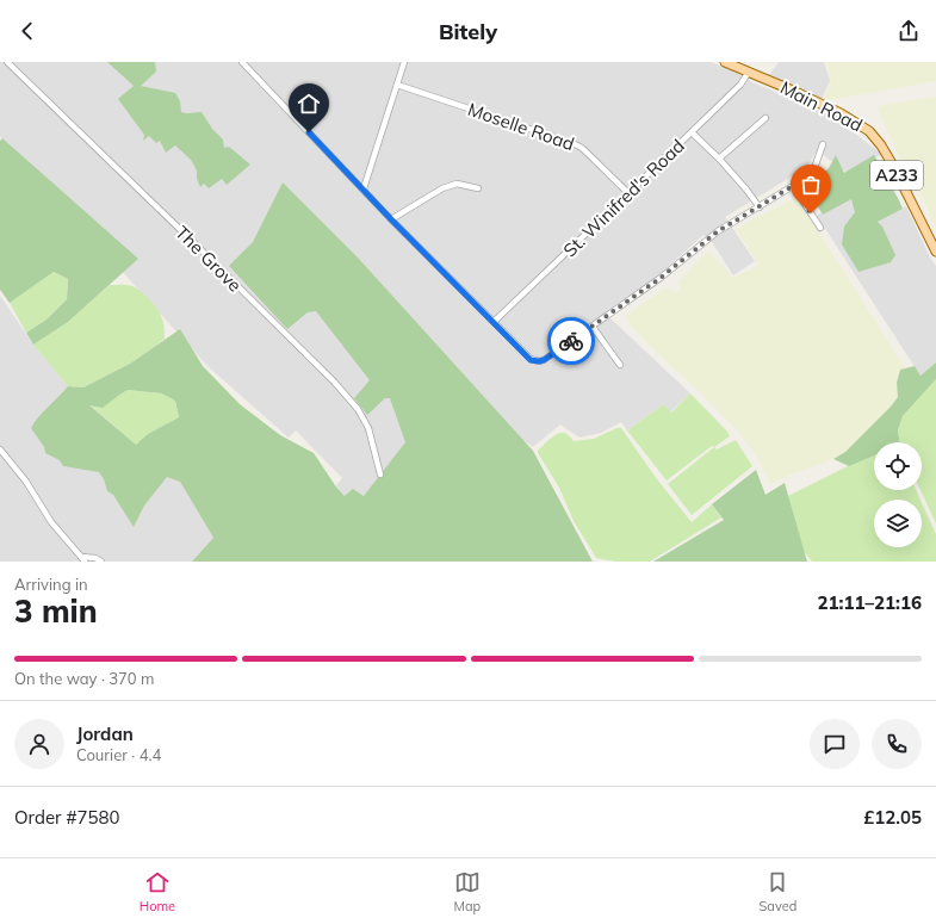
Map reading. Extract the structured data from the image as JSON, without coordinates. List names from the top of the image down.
{
  "streets": {
    "main road": ["Main Road", "A233"],
    "street": ["Moselle Road", "St. Winifred's Road", "The Grove"]
  },
  "crossings": [
    ["Main Road", "St. Winifred's Road"],
    ["Moselle Road", "St. Winifred's Road"]
  ],
  "page": {
    "header": "Bitely",
    "heading": ["3 min", "Arriving in", "21:11–21:16"],
    "panel": [
      "Jordan",
      "Courier · 4.4",
      "Order #7580",
      "£12.05"
    ],
    "bar": "On the way · 370 m",
    "tabs": ["Home", "Map", "Saved"]
  }
}
